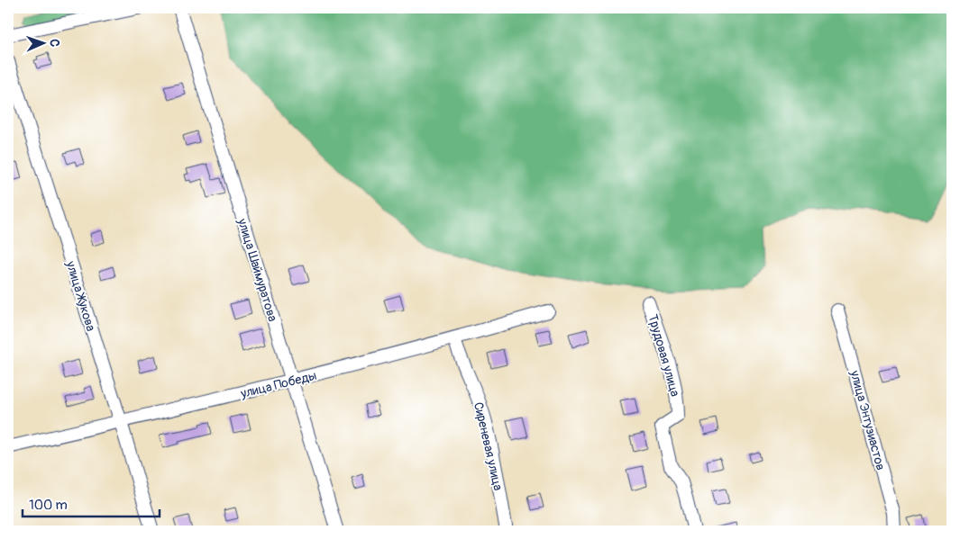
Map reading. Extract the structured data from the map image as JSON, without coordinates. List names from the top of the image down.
{
  "streets": {
    "street": [
      "улица Шаймуратова",
      "улица Жукова",
      "Трудовая улица",
      "улица Победы",
      "улица Энтузиастов",
      "Сиреневая улица"
    ]
  },
  "crossings": [
    ["улица Шаймуратова", "улица Победы"],
    ["улица Жукова", "улица Победы"],
    ["улица Победы", "Сиреневая улица"]
  ],
  "scale_bar": "100 m",
  "north": "right"
}
